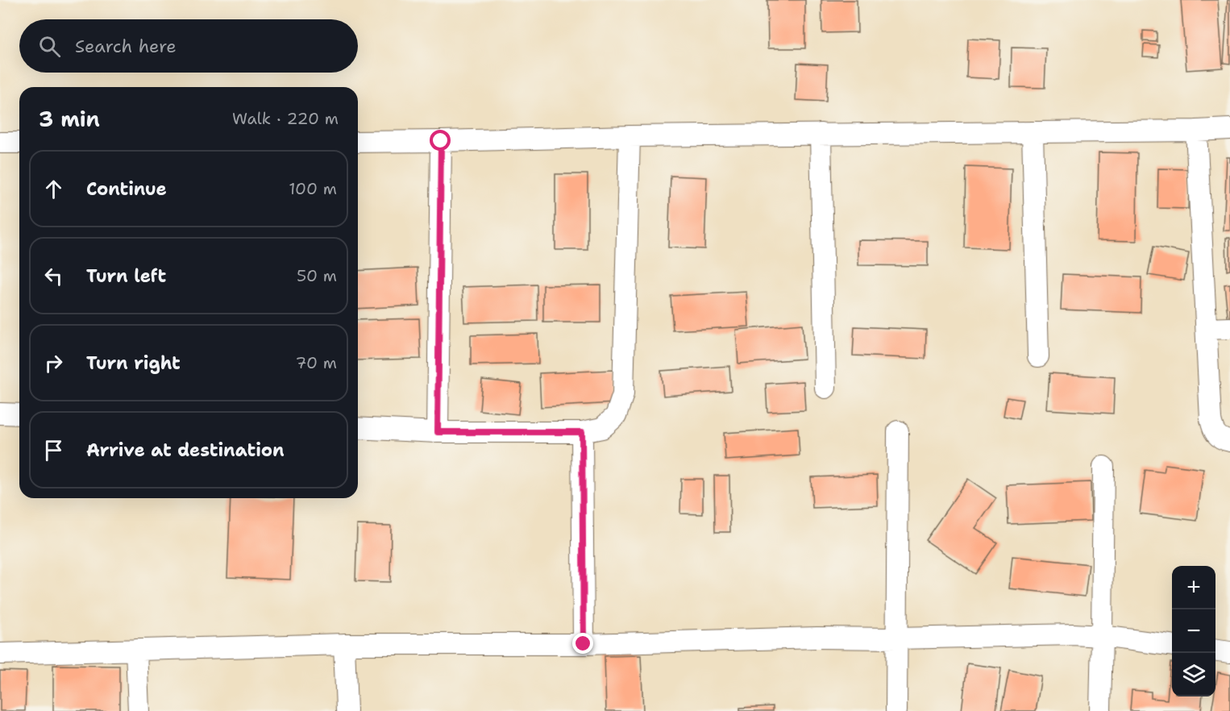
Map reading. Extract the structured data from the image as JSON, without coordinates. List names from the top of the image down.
{
  "page": {
    "search": "Search here",
    "heading": ["3 min", "Walk · 220 m"],
    "list": [
      ["Continue", "100 m"],
      ["Turn left", "50 m"],
      ["Turn right", "70 m"],
      "Arrive at destination"
    ],
    "map_buttons": ["+", "−"]
  }
}
